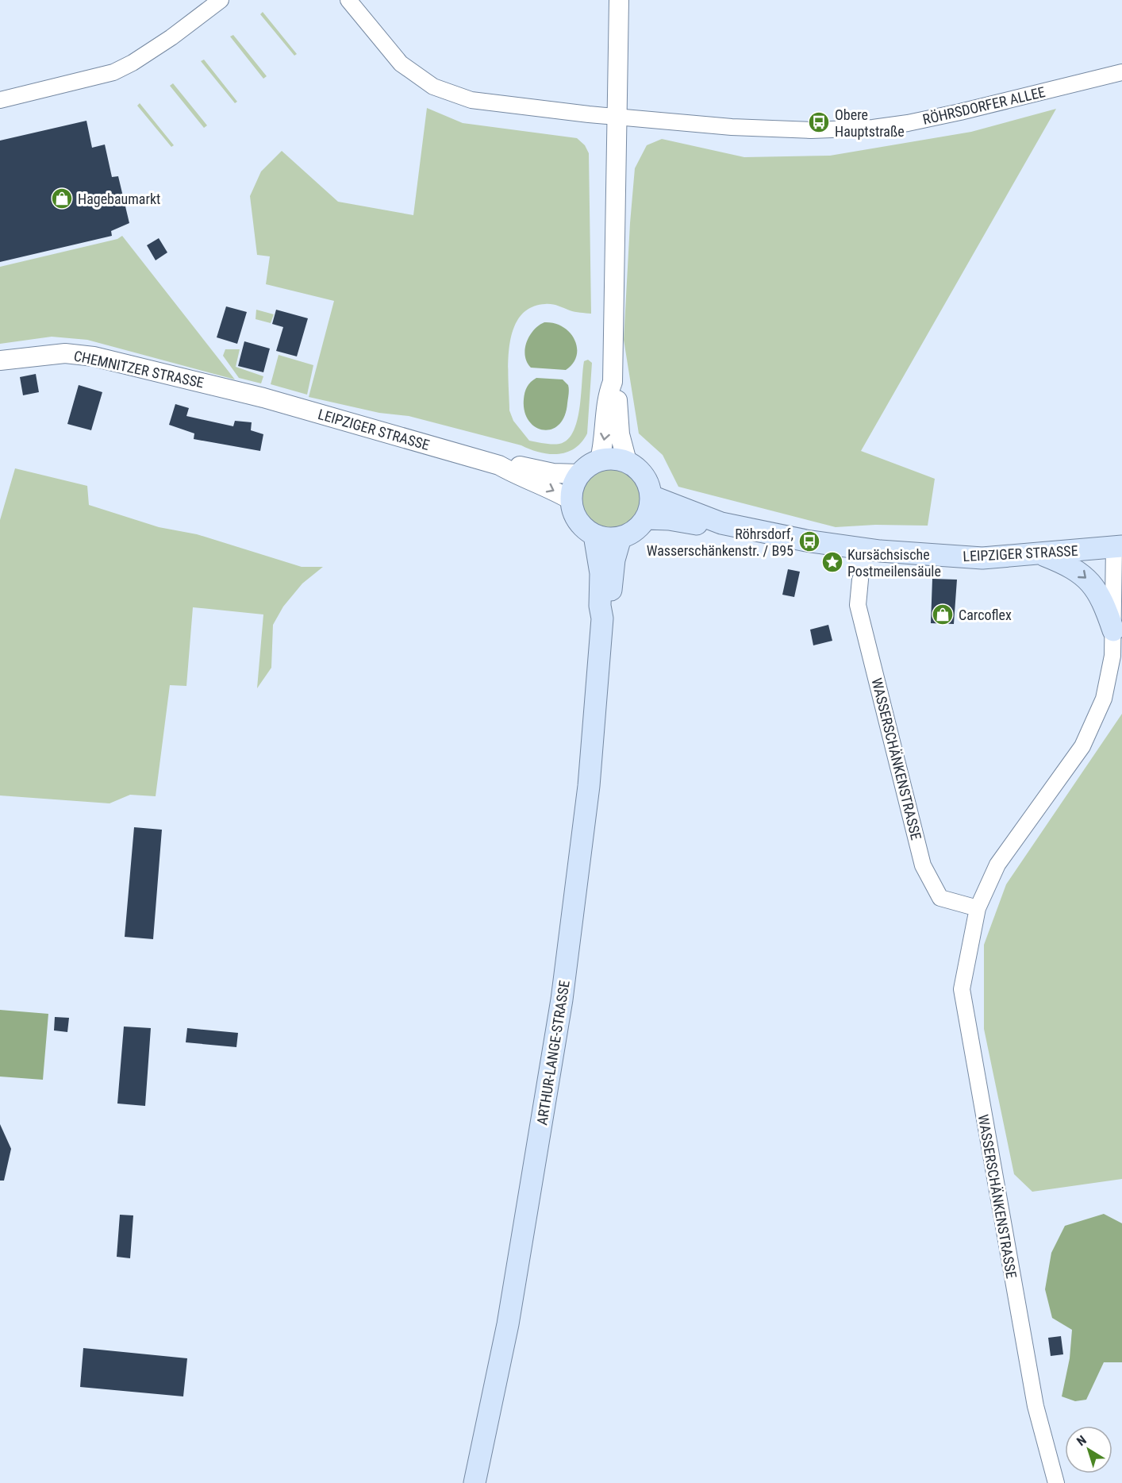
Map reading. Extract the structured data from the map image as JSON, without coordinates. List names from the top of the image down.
{
  "streets": {
    "main road": ["LEIPZIGER STRASSE", "ARTHUR-LANGE-STRASSE"],
    "street": ["RÖHRSDORFER ALLEE", "CHEMNITZER STRASSE", "WASSERSCHÄNKENSTRASSE"]
  },
  "crossings": [
    ["CHEMNITZER STRASSE", "LEIPZIGER STRASSE"],
    ["LEIPZIGER STRASSE", "WASSERSCHÄNKENSTRASSE"],
    ["LEIPZIGER STRASSE", "ARTHUR-LANGE-STRASSE"]
  ],
  "places": {
    "bus stop": ["Obere Hauptstraße", "Röhrsdorf, Wasserschänkenstr. / B95"],
    "shop": ["Hagebaumarkt", "Carcoflex"],
    "place": ["Kursächsische Postmeilensäule"]
  },
  "north": "top left"
}
